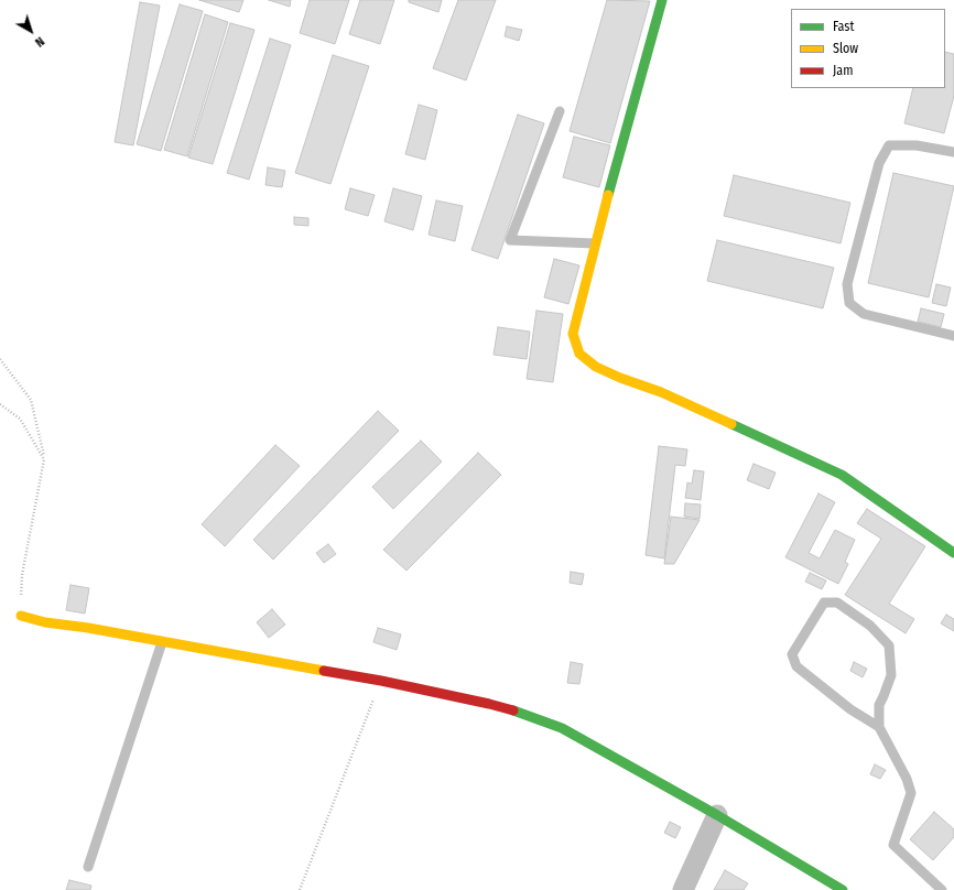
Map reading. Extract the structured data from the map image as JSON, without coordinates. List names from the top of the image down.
{
  "legend": ["Fast", "Slow", "Jam"],
  "north": "bottom right"
}
